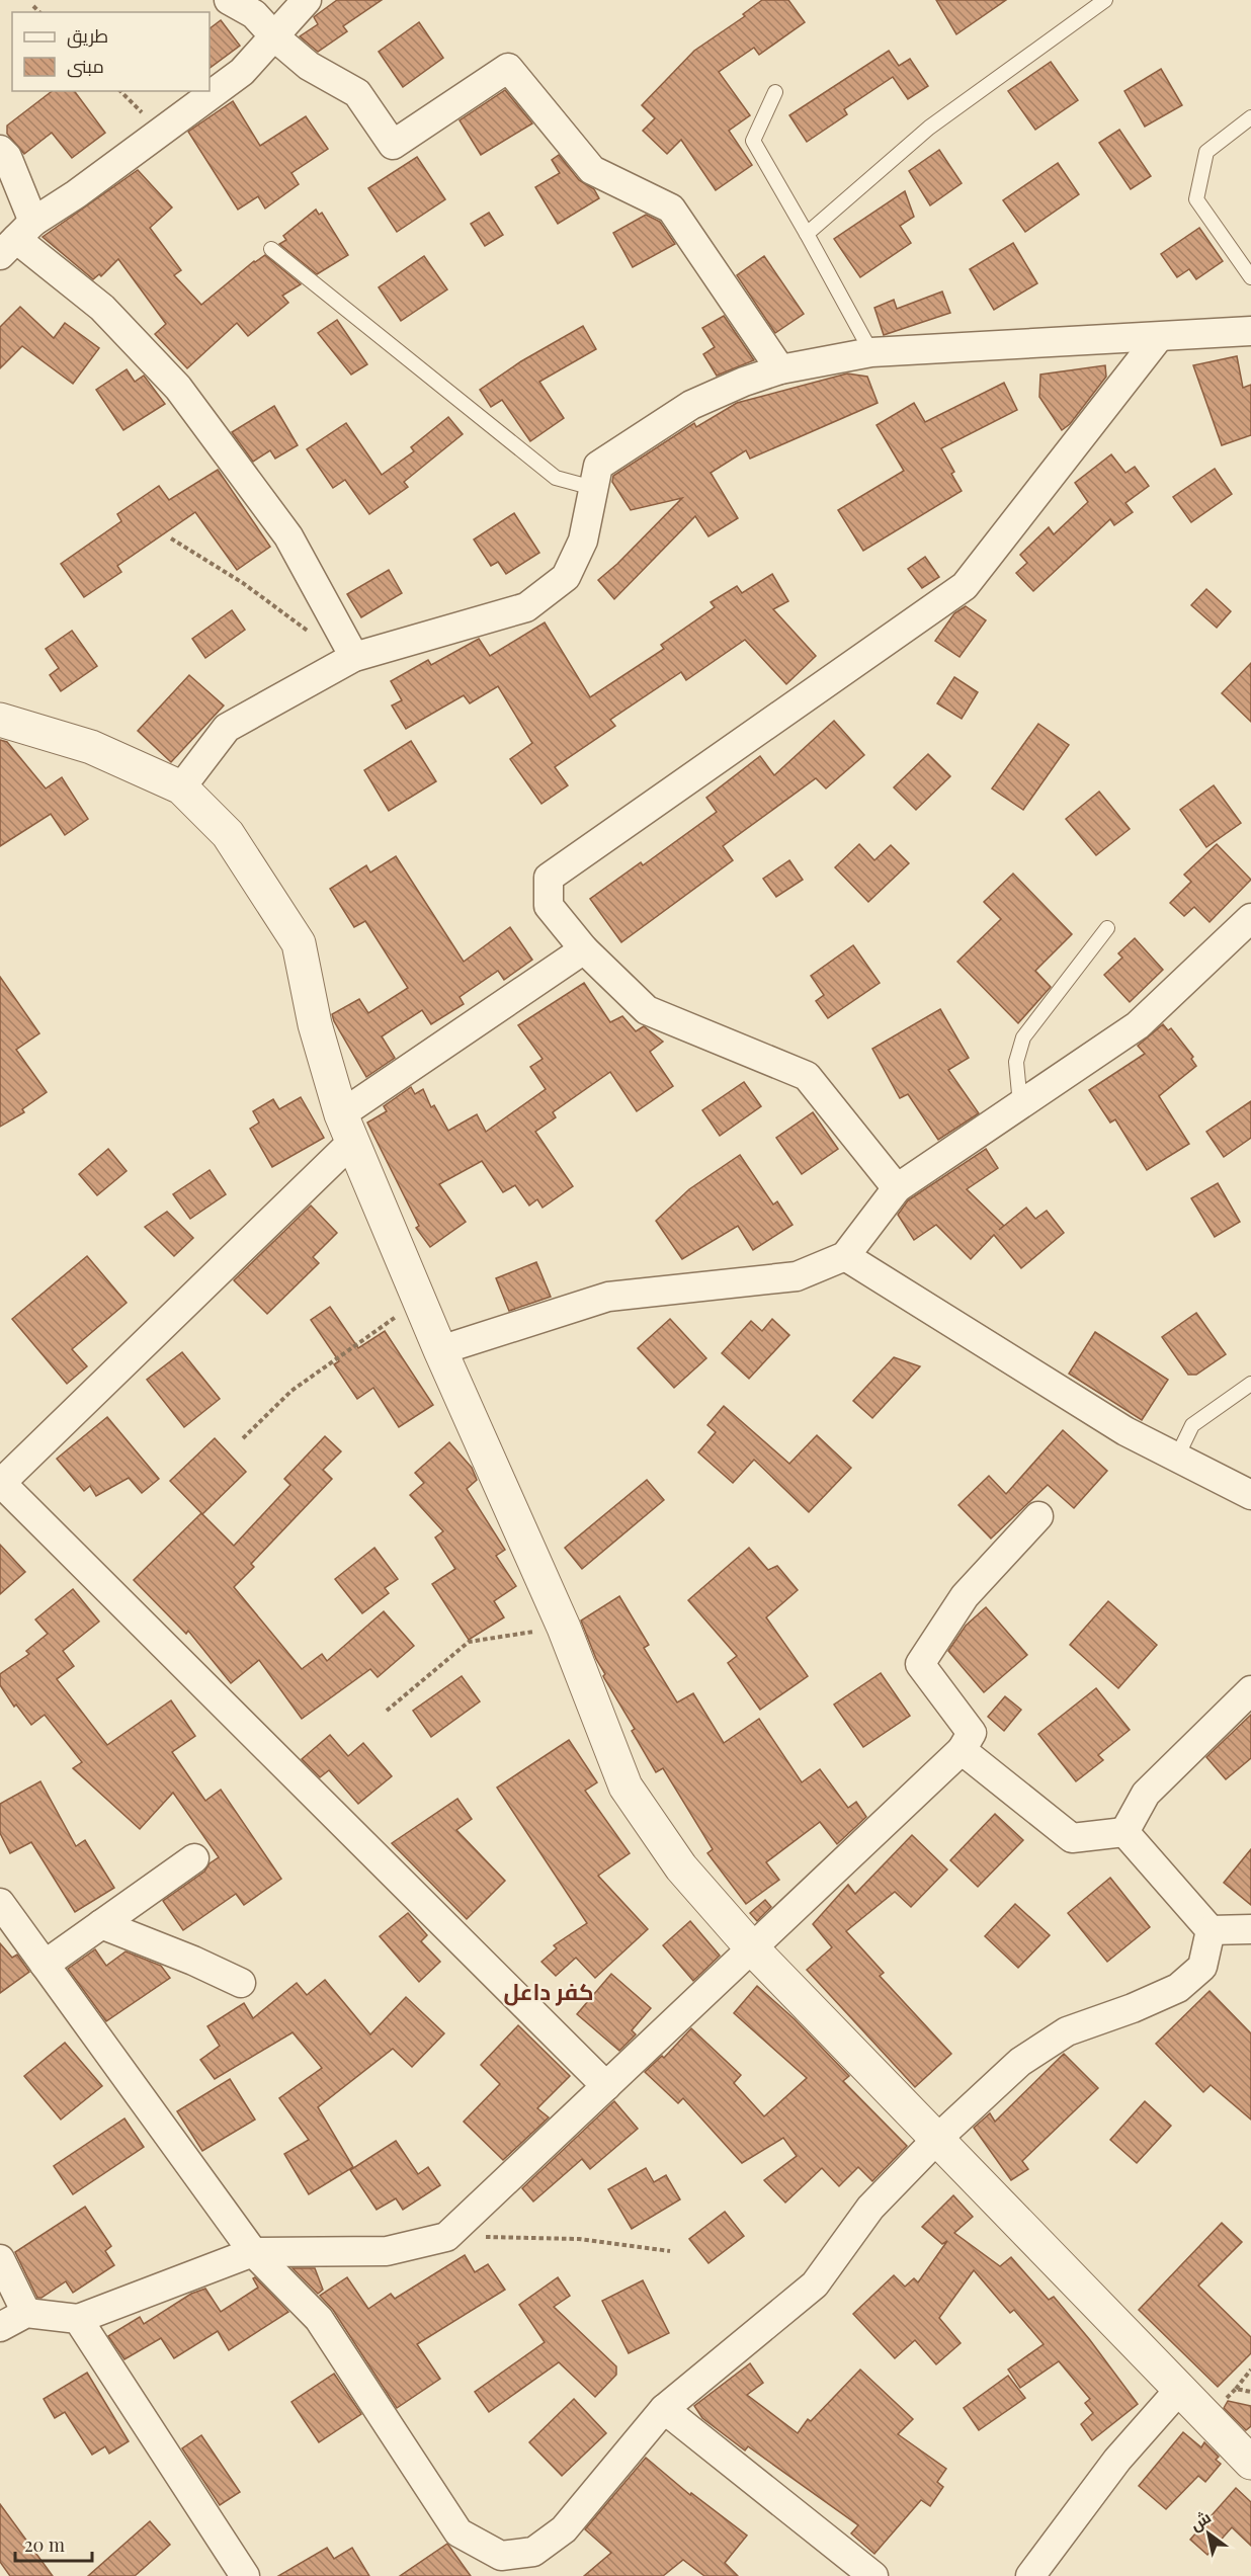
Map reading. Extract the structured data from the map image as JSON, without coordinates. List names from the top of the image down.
{
  "districts": ["كفر داعل"],
  "legend": ["طريق", "مبنى"],
  "scale_bar": "20 m",
  "north": "top left"
}
